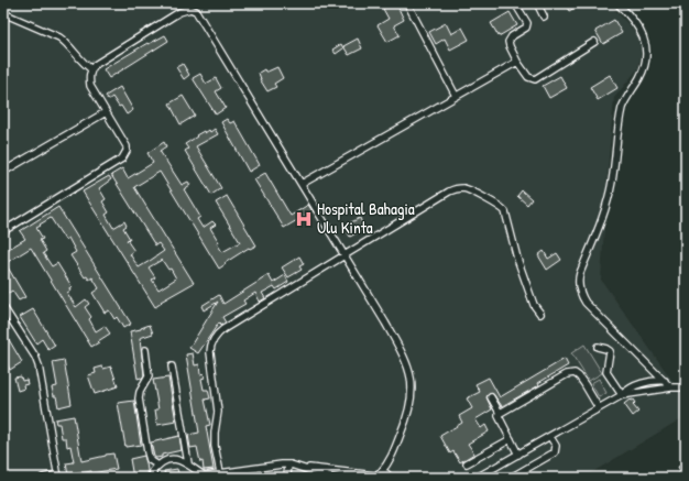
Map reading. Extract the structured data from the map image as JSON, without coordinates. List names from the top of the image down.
{
  "places": {
    "hospital": ["Hospital Bahagia Ulu Kinta"]
  }
}
